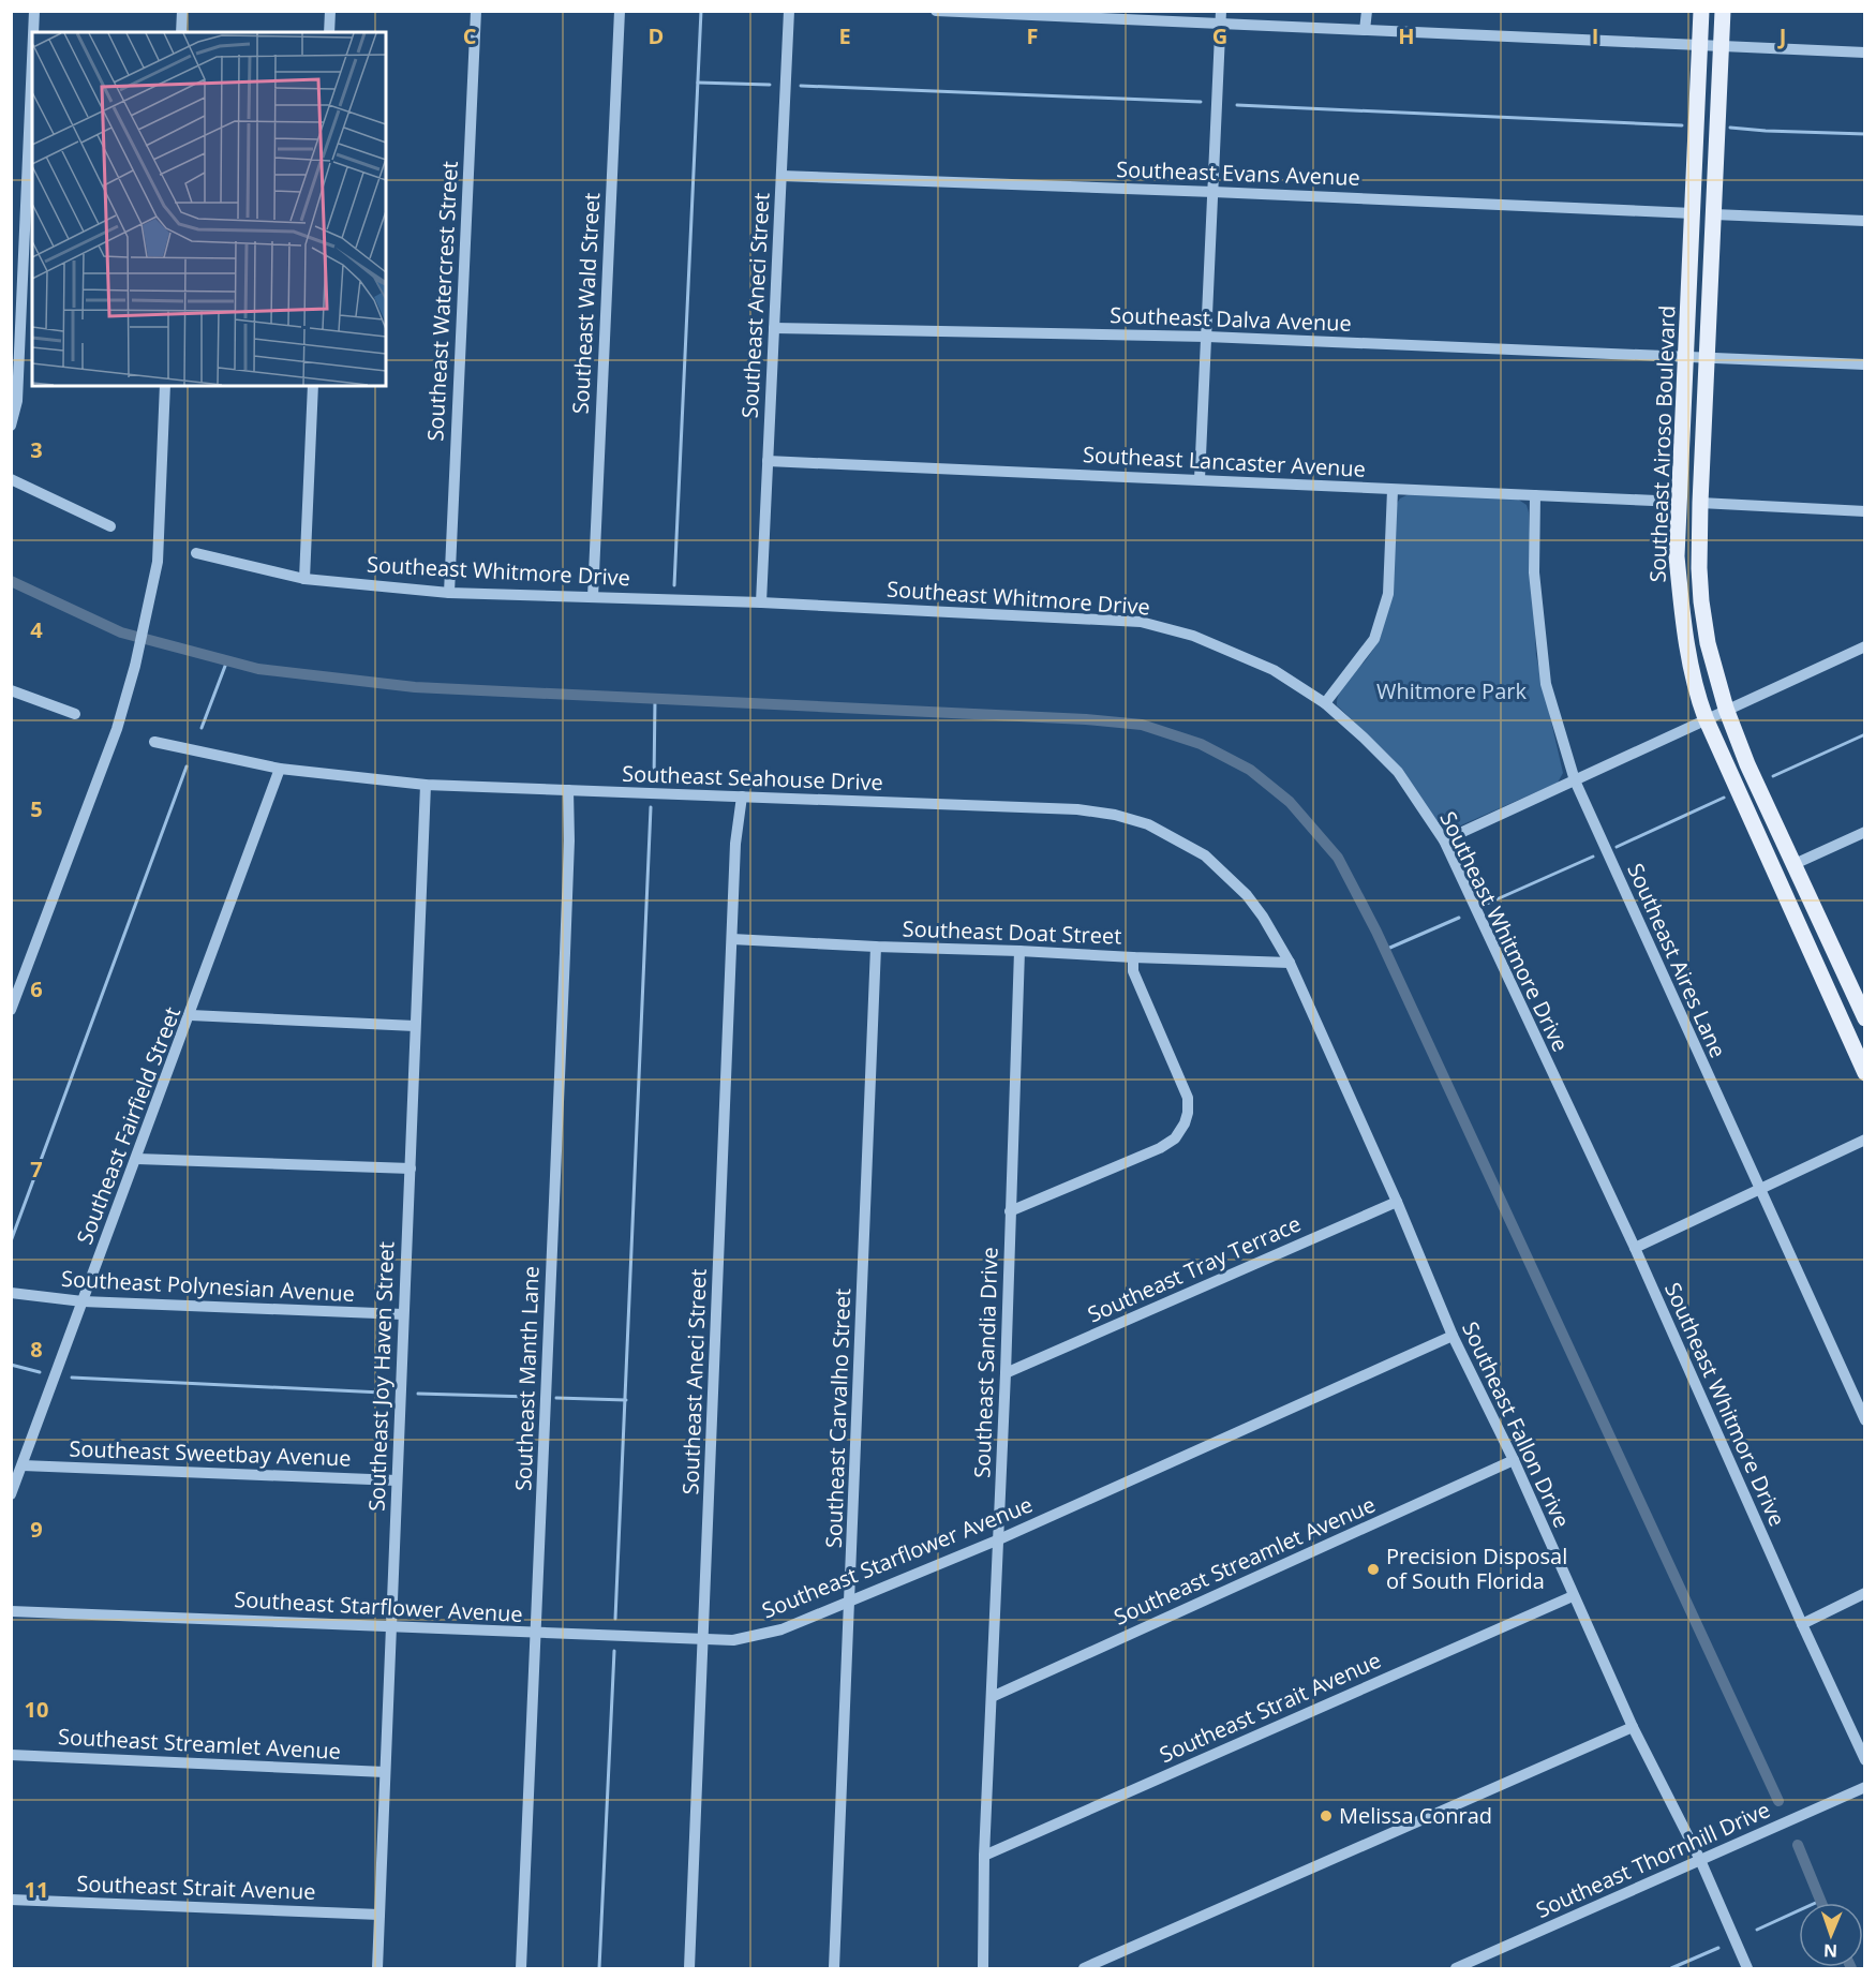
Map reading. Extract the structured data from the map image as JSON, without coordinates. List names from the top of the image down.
{
  "streets": {
    "main road": ["Southeast Airoso Boulevard"],
    "street": [
      "Southeast Evans Avenue",
      "Southeast Watercrest Street",
      "Southeast Wald Street",
      "Southeast Aneci Street",
      "Southeast Dalva Avenue",
      "Southeast Lancaster Avenue",
      "Southeast Whitmore Drive",
      "Southeast Seahouse Drive",
      "Southeast Doat Street",
      "Southeast Aires Lane",
      "Southeast Fairfield Street",
      "Southeast Tray Terrace",
      "Southeast Polynesian Avenue",
      "Southeast Sandia Drive",
      "Southeast Joy Haven Street",
      "Southeast Manth Lane",
      "Southeast Carvalho Street",
      "Southeast Fallon Drive",
      "Southeast Sweetbay Avenue",
      "Southeast Starflower Avenue",
      "Southeast Streamlet Avenue",
      "Southeast Strait Avenue",
      "Southeast Thornhill Drive"
    ]
  },
  "crossings": [
    ["Southeast Evans Avenue", "Southeast Aneci Street"],
    ["Southeast Evans Avenue", "Southeast Airoso Boulevard"],
    ["Southeast Watercrest Street", "Southeast Whitmore Drive"],
    ["Southeast Wald Street", "Southeast Whitmore Drive"],
    ["Southeast Aneci Street", "Southeast Dalva Avenue"],
    ["Southeast Aneci Street", "Southeast Lancaster Avenue"],
    ["Southeast Aneci Street", "Southeast Whitmore Drive"],
    ["Southeast Aneci Street", "Southeast Seahouse Drive"],
    ["Southeast Aneci Street", "Southeast Doat Street"],
    ["Southeast Aneci Street", "Southeast Starflower Avenue"],
    ["Southeast Dalva Avenue", "Southeast Airoso Boulevard"],
    ["Southeast Airoso Boulevard", "Southeast Lancaster Avenue"],
    ["Southeast Lancaster Avenue", "Southeast Aires Lane"],
    ["Southeast Seahouse Drive", "Southeast Doat Street"],
    ["Southeast Seahouse Drive", "Southeast Fairfield Street"],
    ["Southeast Seahouse Drive", "Southeast Joy Haven Street"],
    ["Southeast Seahouse Drive", "Southeast Manth Lane"],
    ["Southeast Seahouse Drive", "Southeast Fallon Drive"],
    ["Southeast Doat Street", "Southeast Sandia Drive"],
    ["Southeast Doat Street", "Southeast Carvalho Street"],
    ["Southeast Doat Street", "Southeast Fallon Drive"],
    ["Southeast Fairfield Street", "Southeast Polynesian Avenue"],
    ["Southeast Fairfield Street", "Southeast Sweetbay Avenue"],
    ["Southeast Tray Terrace", "Southeast Sandia Drive"],
    ["Southeast Tray Terrace", "Southeast Fallon Drive"],
    ["Southeast Polynesian Avenue", "Southeast Joy Haven Street"],
    ["Southeast Sandia Drive", "Southeast Starflower Avenue"],
    ["Southeast Sandia Drive", "Southeast Streamlet Avenue"],
    ["Southeast Sandia Drive", "Southeast Strait Avenue"],
    ["Southeast Joy Haven Street", "Southeast Sweetbay Avenue"],
    ["Southeast Joy Haven Street", "Southeast Starflower Avenue"],
    ["Southeast Joy Haven Street", "Southeast Streamlet Avenue"],
    ["Southeast Joy Haven Street", "Southeast Strait Avenue"],
    ["Southeast Manth Lane", "Southeast Starflower Avenue"],
    ["Southeast Carvalho Street", "Southeast Starflower Avenue"],
    ["Southeast Fallon Drive", "Southeast Starflower Avenue"],
    ["Southeast Fallon Drive", "Southeast Streamlet Avenue"],
    ["Southeast Fallon Drive", "Southeast Strait Avenue"],
    ["Southeast Fallon Drive", "Southeast Thornhill Drive"]
  ],
  "parks": ["Whitmore Park"],
  "places": ["Precision Disposal of South Florida", "Melissa Conrad"],
  "north": "bottom",
  "grid": {
    "columns": [
      "C",
      "D",
      "E",
      "F",
      "G",
      "H",
      "I",
      "J"
    ],
    "rows": [
      "3",
      "4",
      "5",
      "6",
      "7",
      "8",
      "9",
      "10",
      "11"
    ]
  }
}
